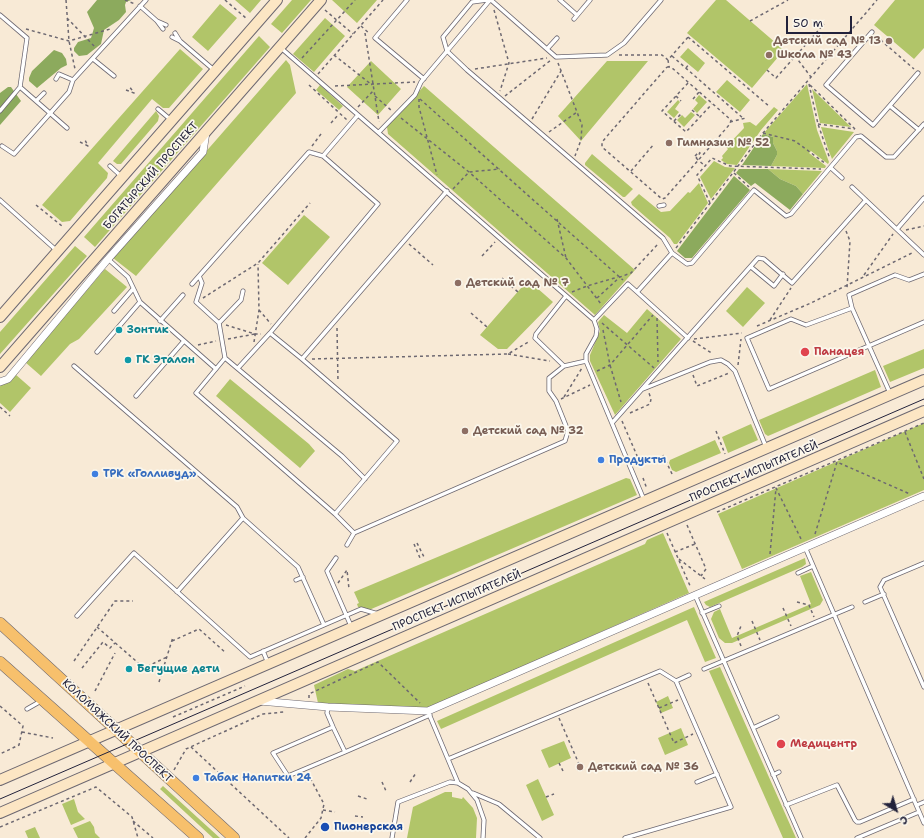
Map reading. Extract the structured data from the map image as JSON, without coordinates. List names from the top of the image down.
{
  "streets": {
    "main road": ["БОГАТЫРСКИЙ ПРОСПЕКТ", "ПРОСПЕКТ ИСПЫТАТЕЛЕЙ", "КОЛОМЯЖСКИЙ ПРОСПЕКТ"]
  },
  "crossings": [
    ["ПРОСПЕКТ ИСПЫТАТЕЛЕЙ", "КОЛОМЯЖСКИЙ ПРОСПЕКТ"]
  ],
  "places": [
    "Детский сад № 13",
    "Школа № 43",
    "Гимназия № 52",
    "Детский сад № 7",
    "Зонтик",
    "Панацея",
    "ГК Эталон",
    "Детский сад № 32",
    "Продукты",
    "ТРК «Голливуд»",
    "Бегущие дети",
    "Медицентр",
    "Детский сад № 36",
    "Табак Напитки 24",
    "Пионерская"
  ],
  "scale_bar": "50 m",
  "north": "bottom right"
}
